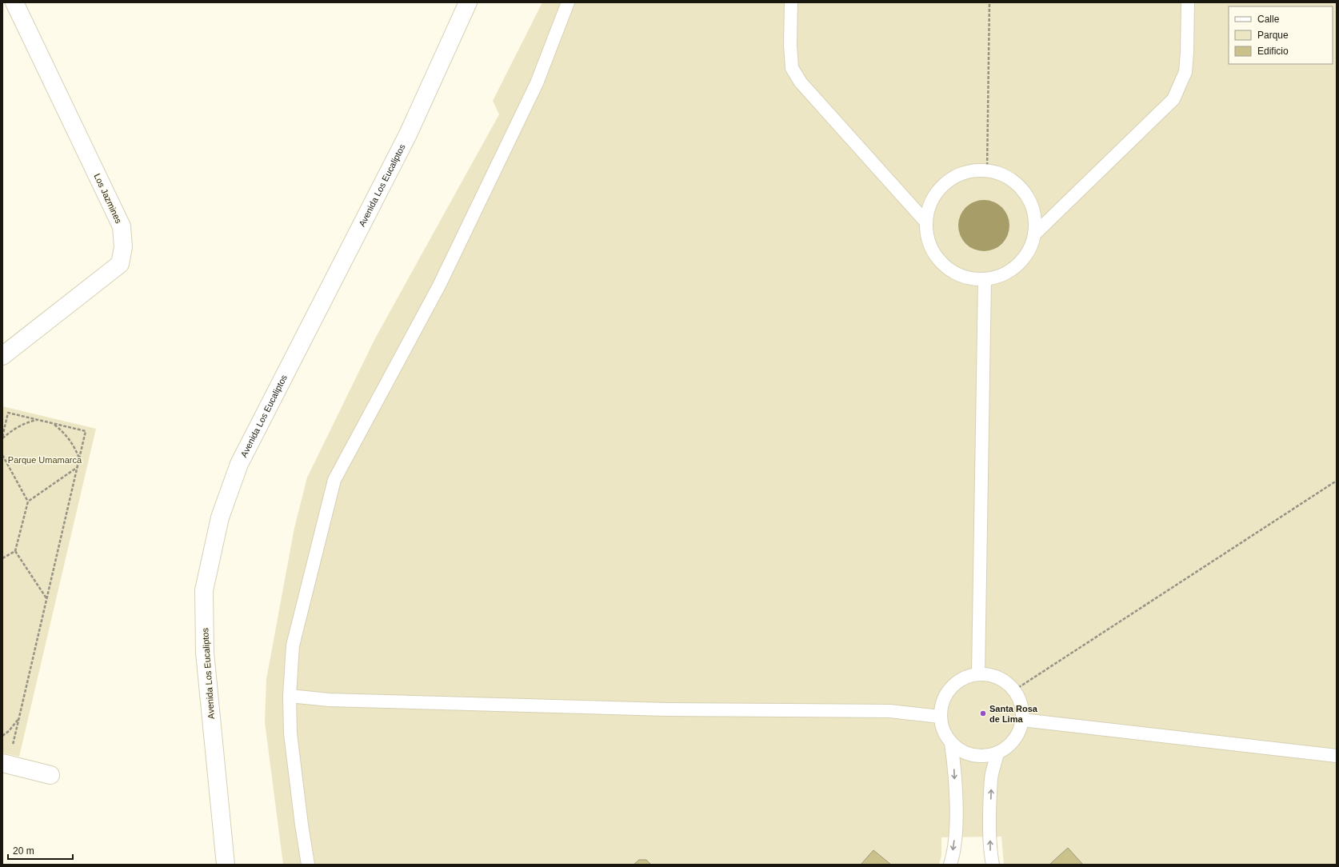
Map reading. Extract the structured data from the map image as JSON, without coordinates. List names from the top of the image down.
{
  "streets": {
    "street": ["Avenida Los Eucaliptos", "Los Jazmines"]
  },
  "parks": ["Parque Umamarca"],
  "places": ["Santa Rosa de Lima"],
  "legend": ["Calle", "Parque", "Edificio"],
  "scale_bar": "20 m"
}
